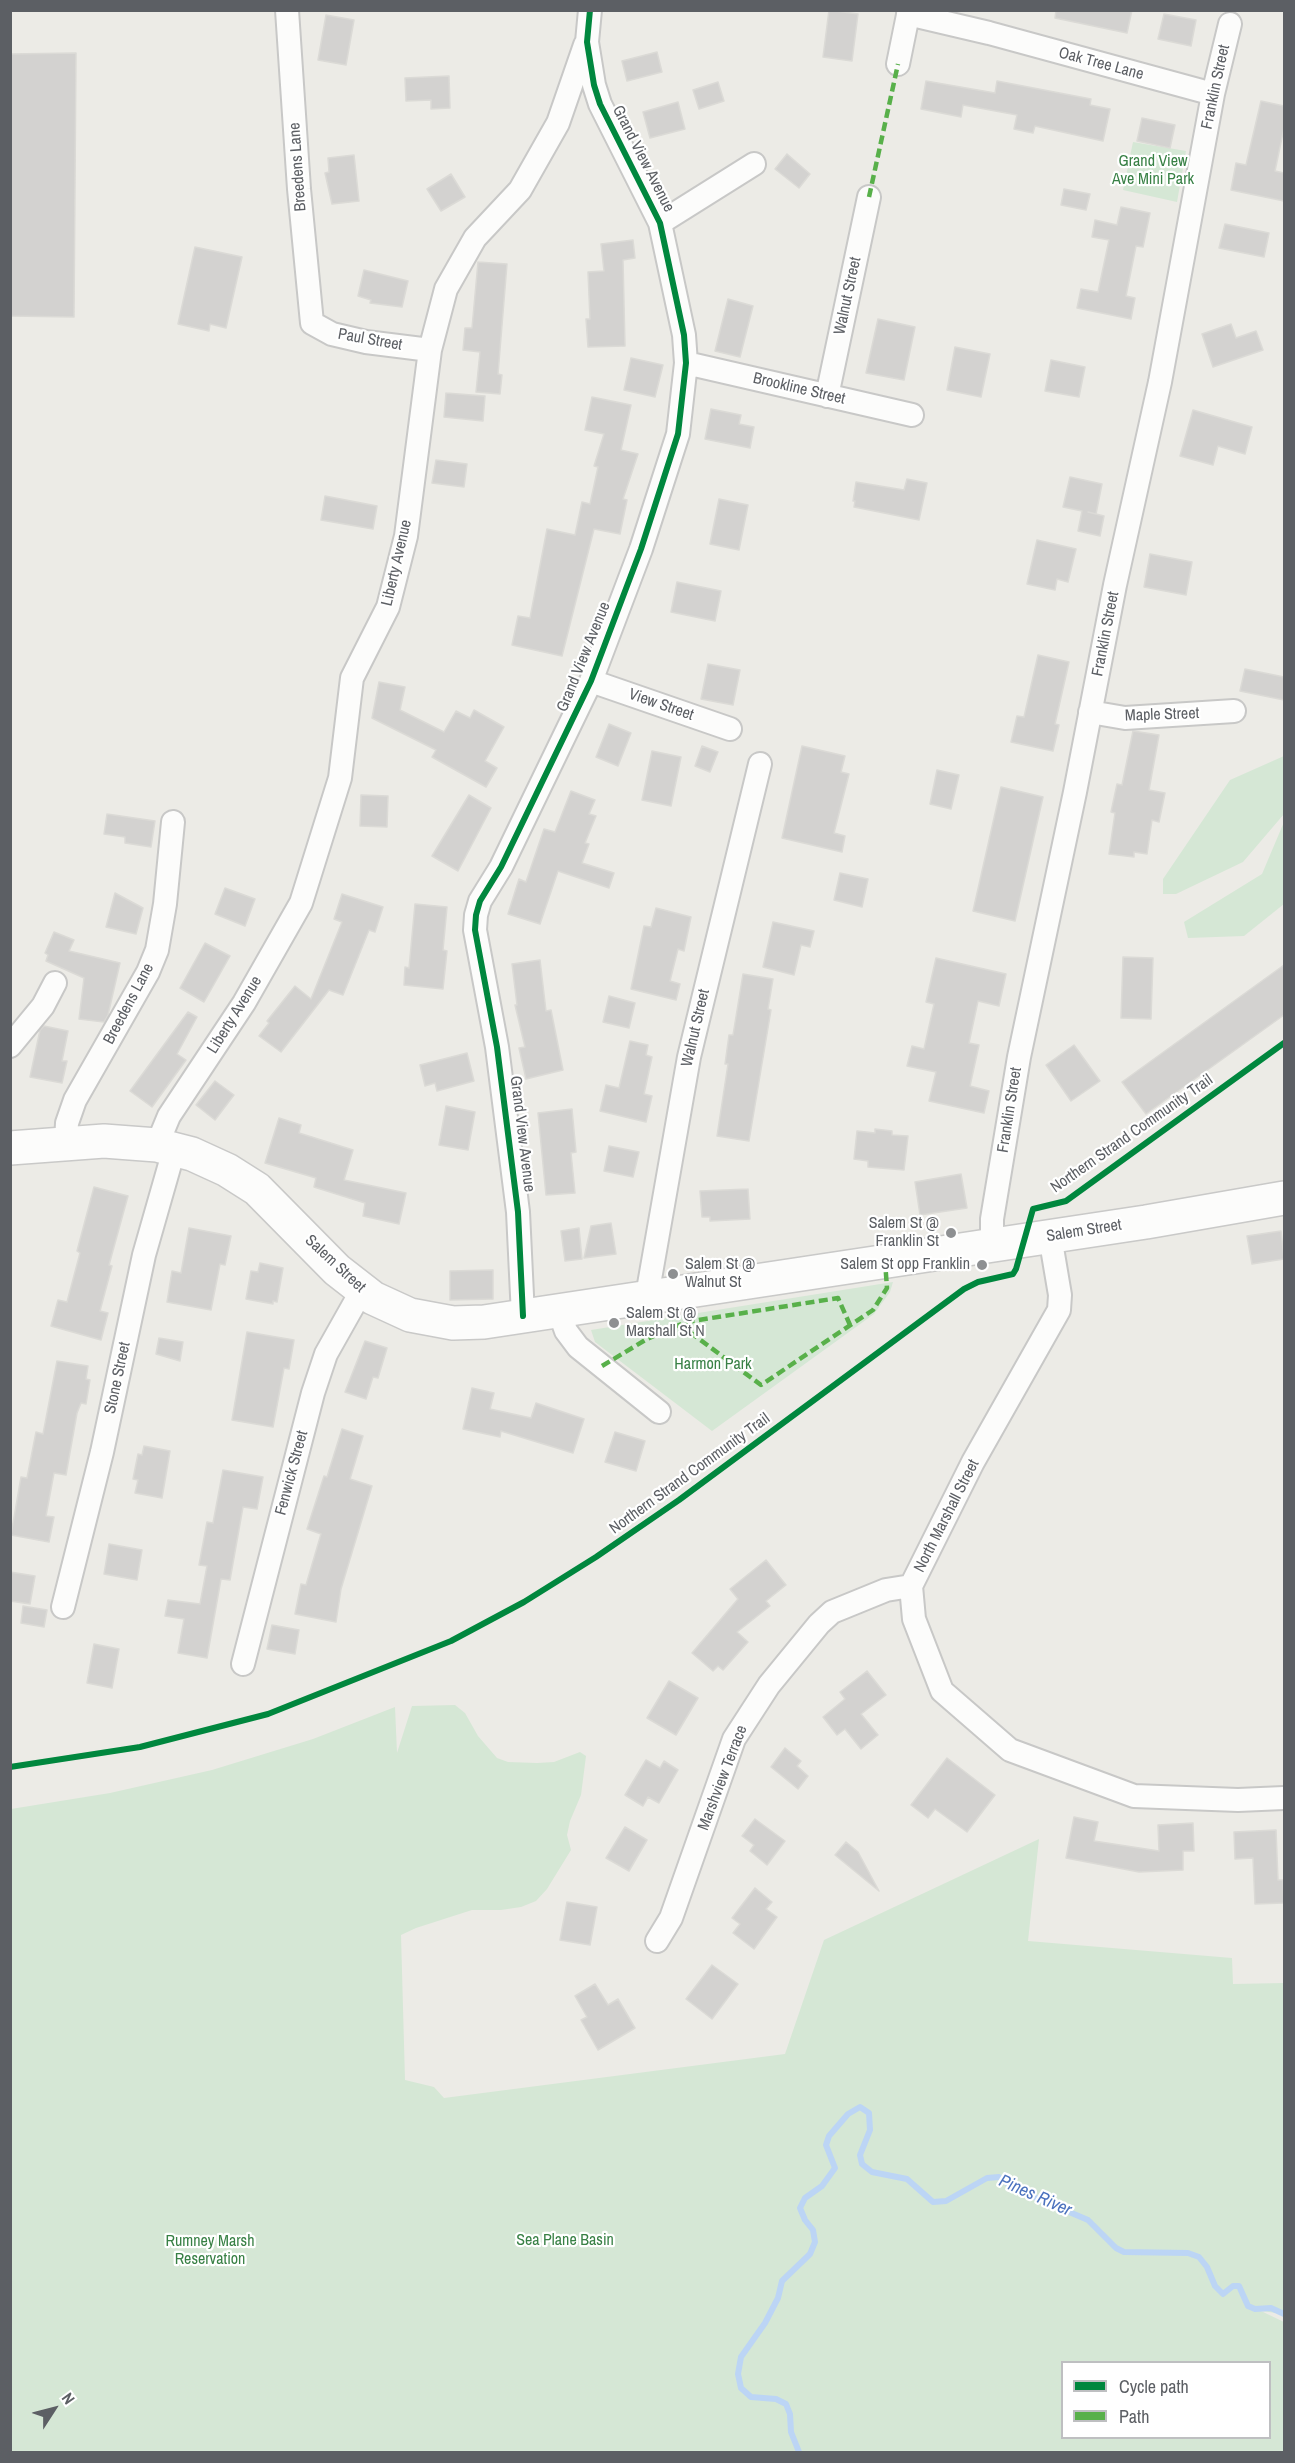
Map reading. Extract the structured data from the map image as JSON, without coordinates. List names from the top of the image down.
{
  "streets": {
    "main road": ["Salem Street"],
    "street": [
      "Oak Tree Lane",
      "Franklin Street",
      "Grand View Avenue",
      "Breedens Lane",
      "Walnut Street",
      "Paul Street",
      "Brookline Street",
      "Liberty Avenue",
      "View Street",
      "Maple Street",
      "Stone Street",
      "Fenwick Street",
      "North Marshall Street",
      "Marshview Terrace"
    ],
    "cycle path": ["Northern Strand Community Trail"]
  },
  "crossings": [
    ["Oak Tree Lane", "Franklin Street"],
    ["Franklin Street", "Maple Street"],
    ["Franklin Street", "Salem Street"],
    ["Grand View Avenue", "Brookline Street"],
    ["Grand View Avenue", "Liberty Avenue"],
    ["Grand View Avenue", "View Street"],
    ["Grand View Avenue", "Salem Street"],
    ["Breedens Lane", "Paul Street"],
    ["Breedens Lane", "Salem Street"],
    ["Walnut Street", "Brookline Street"],
    ["Walnut Street", "Salem Street"],
    ["Paul Street", "Liberty Avenue"],
    ["Liberty Avenue", "Salem Street"],
    ["Liberty Avenue", "Stone Street"],
    ["Salem Street", "Stone Street"],
    ["Salem Street", "Fenwick Street"],
    ["Salem Street", "North Marshall Street"],
    ["North Marshall Street", "Marshview Terrace"]
  ],
  "water": ["Pines River"],
  "parks": [
    "Grand View Ave Mini Park",
    "Harmon Park",
    "Sea Plane Basin",
    "Rumney Marsh Reservation"
  ],
  "places": [
    "Salem St @ Franklin St",
    "Salem St opp Franklin",
    "Salem St @ Walnut St",
    "Salem St @ Marshall St N"
  ],
  "legend": ["Cycle path", "Path"],
  "north": "top right"
}
